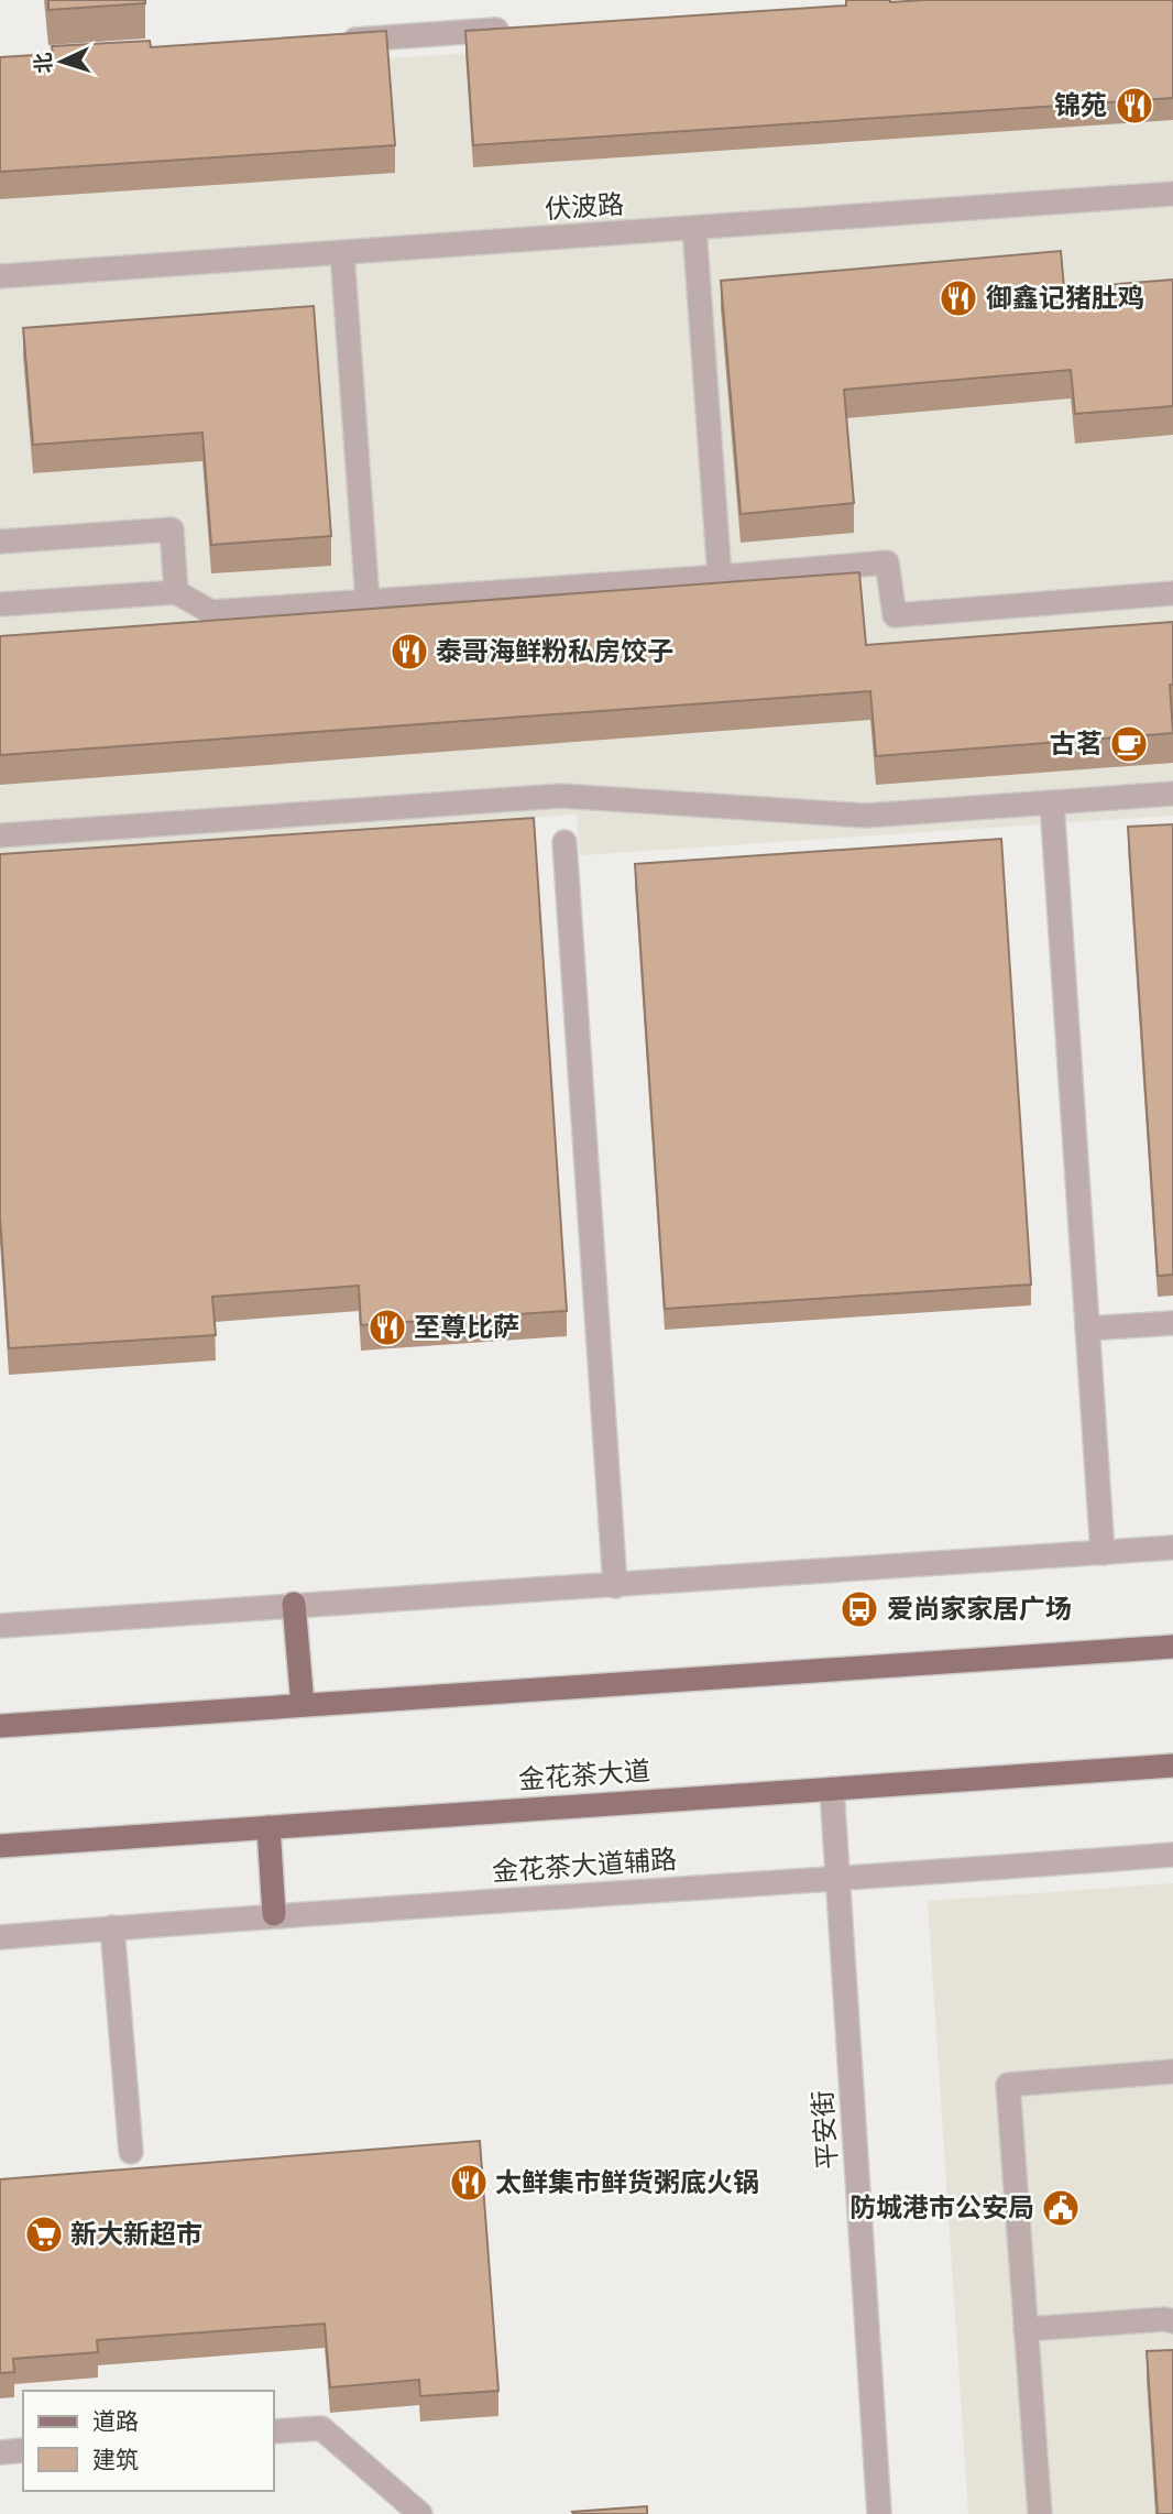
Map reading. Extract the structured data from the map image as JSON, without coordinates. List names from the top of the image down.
{
  "streets": {
    "main road": ["金花茶大道"],
    "street": ["伏波路", "金花茶大道辅路", "平安街"]
  },
  "crossings": [
    ["金花茶大道", "平安街"],
    ["金花茶大道辅路", "平安街"]
  ],
  "places": {
    "restaurant": [
      "锦苑",
      "御鑫记猪肚鸡",
      "泰哥海鲜粉私房饺子",
      "至尊比萨",
      "太鲜集市鲜货粥底火锅"
    ],
    "cafe": ["古茗"],
    "bus stop": ["爱尚家家居广场"],
    "public building": ["防城港市公安局"],
    "supermarket": ["新大新超市"]
  },
  "legend": ["道路", "建筑"],
  "north": "left"
}
